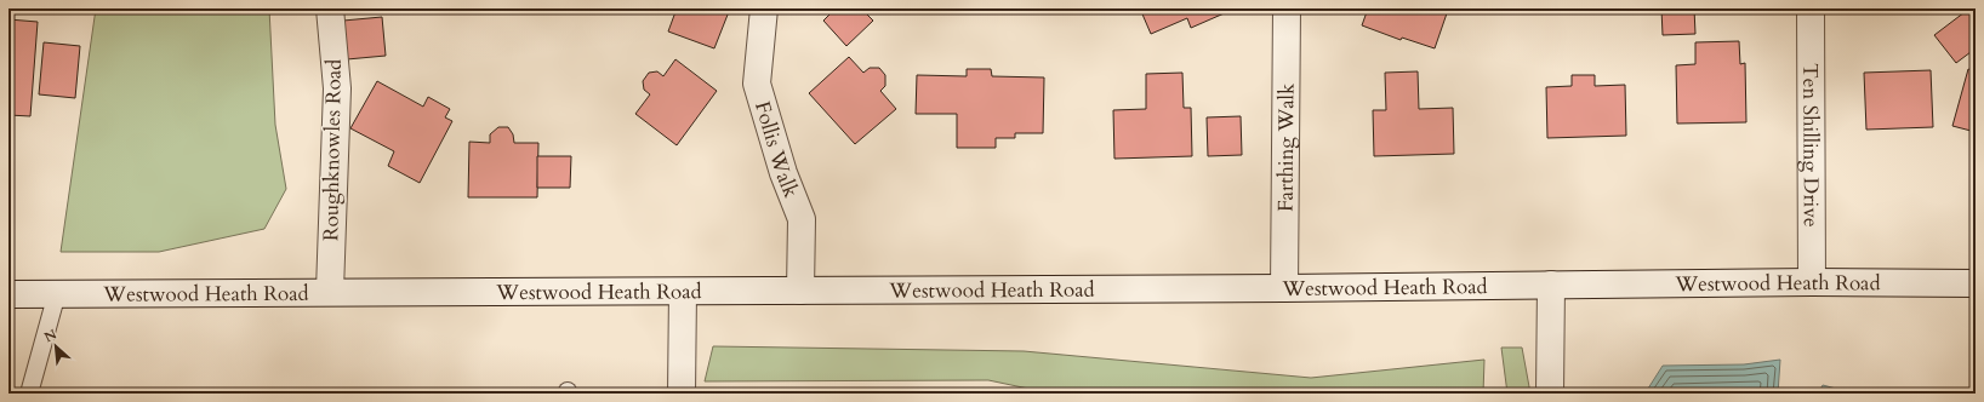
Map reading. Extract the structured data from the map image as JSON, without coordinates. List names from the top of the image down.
{
  "streets": {
    "street": [
      "Ten Shilling Drive",
      "Farthing Walk",
      "Follis Walk",
      "Roughknowles Road",
      "Westwood Heath Road"
    ]
  },
  "crossings": [
    ["Ten Shilling Drive", "Westwood Heath Road"],
    ["Farthing Walk", "Westwood Heath Road"],
    ["Follis Walk", "Westwood Heath Road"],
    ["Roughknowles Road", "Westwood Heath Road"]
  ],
  "north": "top left"
}
